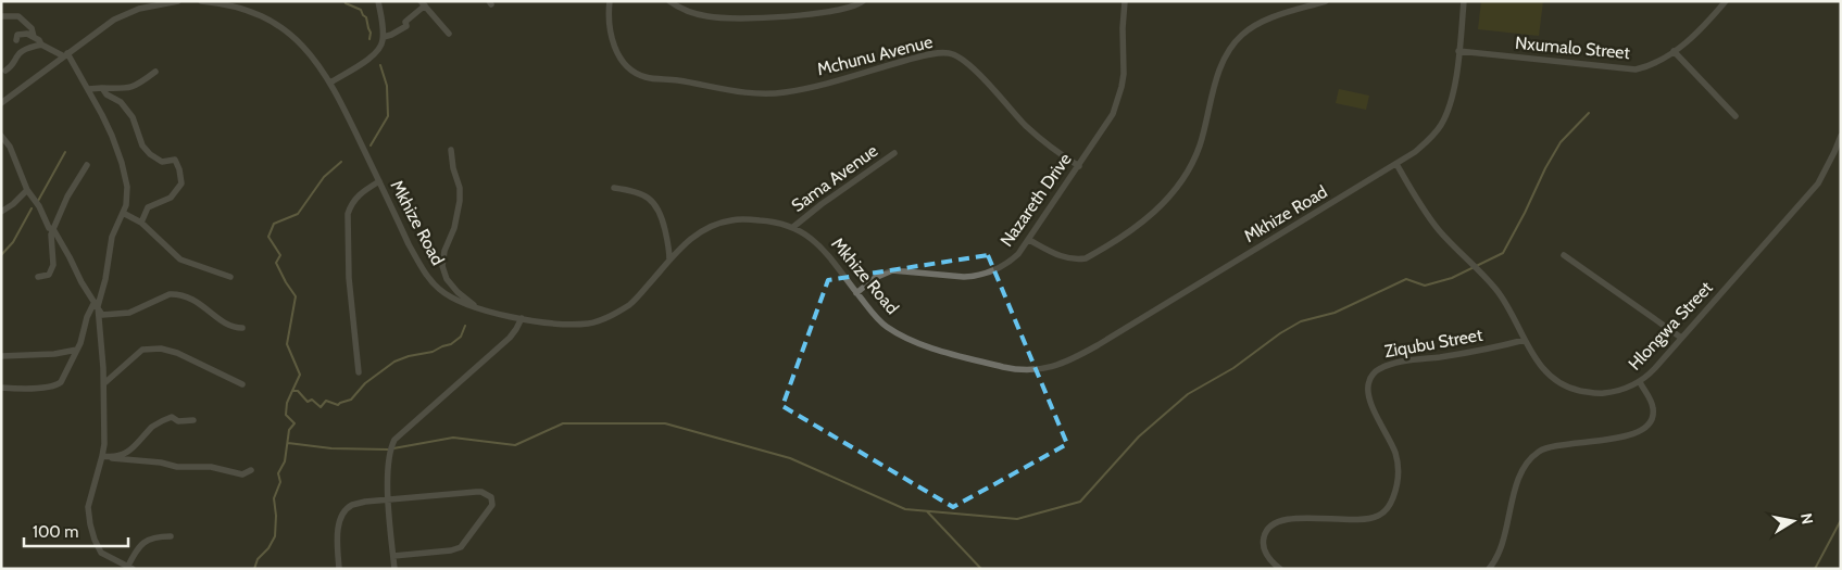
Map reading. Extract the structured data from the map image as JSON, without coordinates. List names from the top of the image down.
{
  "streets": {
    "street": [
      "Nxumalo Street",
      "Mchunu Avenue",
      "Sama Avenue",
      "Nazareth Drive",
      "Mkhize Road",
      "Hlongwa Street",
      "Ziqubu Street"
    ]
  },
  "crossings": [
    ["Nxumalo Street", "Mkhize Road"],
    ["Mchunu Avenue", "Nazareth Drive"],
    ["Sama Avenue", "Mkhize Road"],
    ["Nazareth Drive", "Mkhize Road"],
    ["Mkhize Road", "Hlongwa Street"],
    ["Hlongwa Street", "Ziqubu Street"]
  ],
  "scale_bar": "100 m",
  "north": "right"
}
